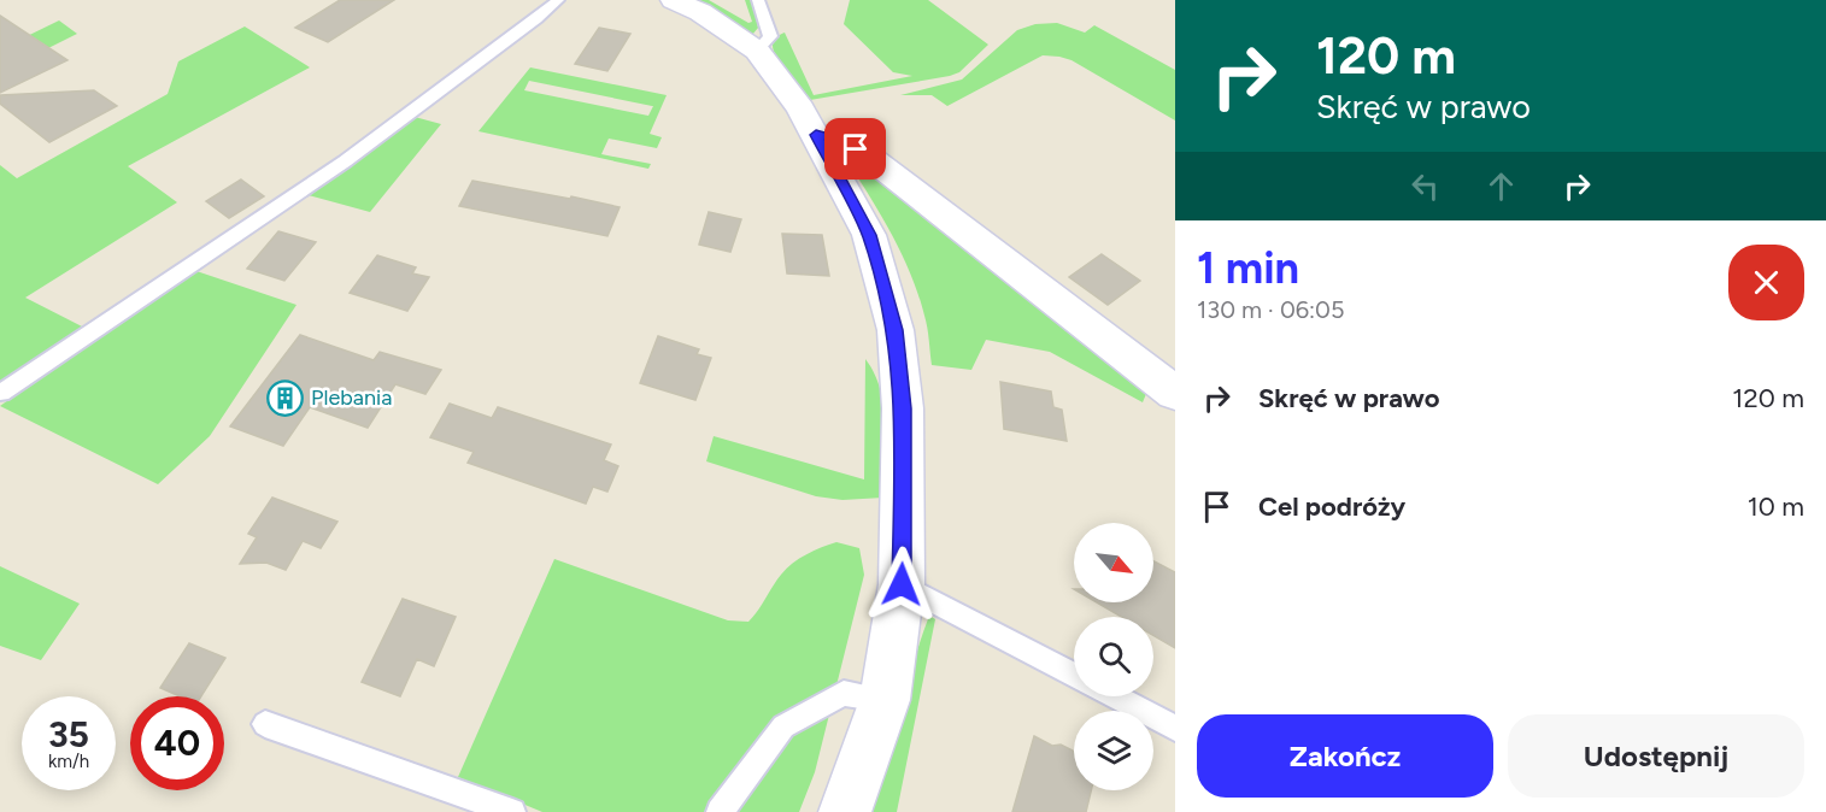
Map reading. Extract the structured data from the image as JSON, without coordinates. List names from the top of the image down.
{
  "places": {
    "building": ["Plebania"]
  },
  "north": "bottom right",
  "page": {
    "turn": ["120 m", "Skręć w prawo"],
    "heading": ["1 min", "130 m · 06:05"],
    "list": [
      {
        "name": "Skręć w prawo",
        "value": "120 m"
      },
      {
        "name": "Cel podróży",
        "value": "10 m"
      }
    ],
    "speed": "35 km/h",
    "limit": "40",
    "buttons": ["Zakończ", "Udostępnij"]
  }
}
